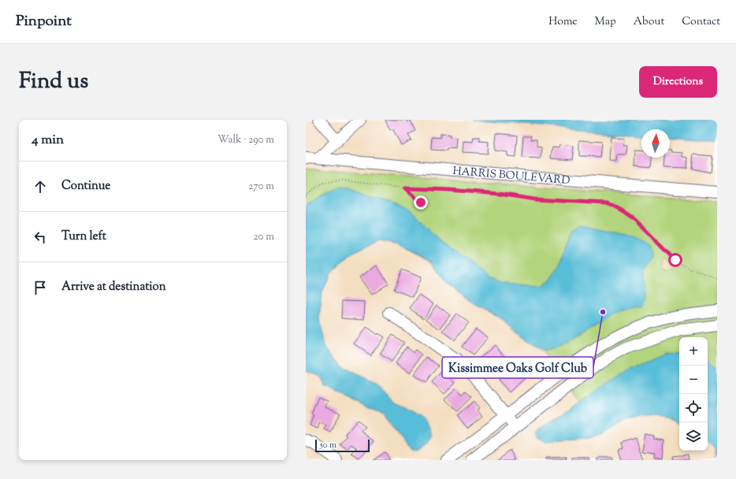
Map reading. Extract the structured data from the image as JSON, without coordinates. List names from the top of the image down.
{
  "streets": {
    "street": ["HARRIS BOULEVARD"]
  },
  "places": ["Kissimmee Oaks Golf Club"],
  "scale_bar": "50 m",
  "north": "top",
  "page": {
    "header": "Pinpoint",
    "nav": [
      "Home",
      "Map",
      "About",
      "Contact"
    ],
    "title": "Find us",
    "buttons": "Directions",
    "heading": ["4 min", "Walk · 290 m"],
    "list": [
      ["Continue", "270 m"],
      ["Turn left", "20 m"],
      "Arrive at destination"
    ],
    "map_buttons": ["+", "−"],
    "scale": "50 m"
  }
}
